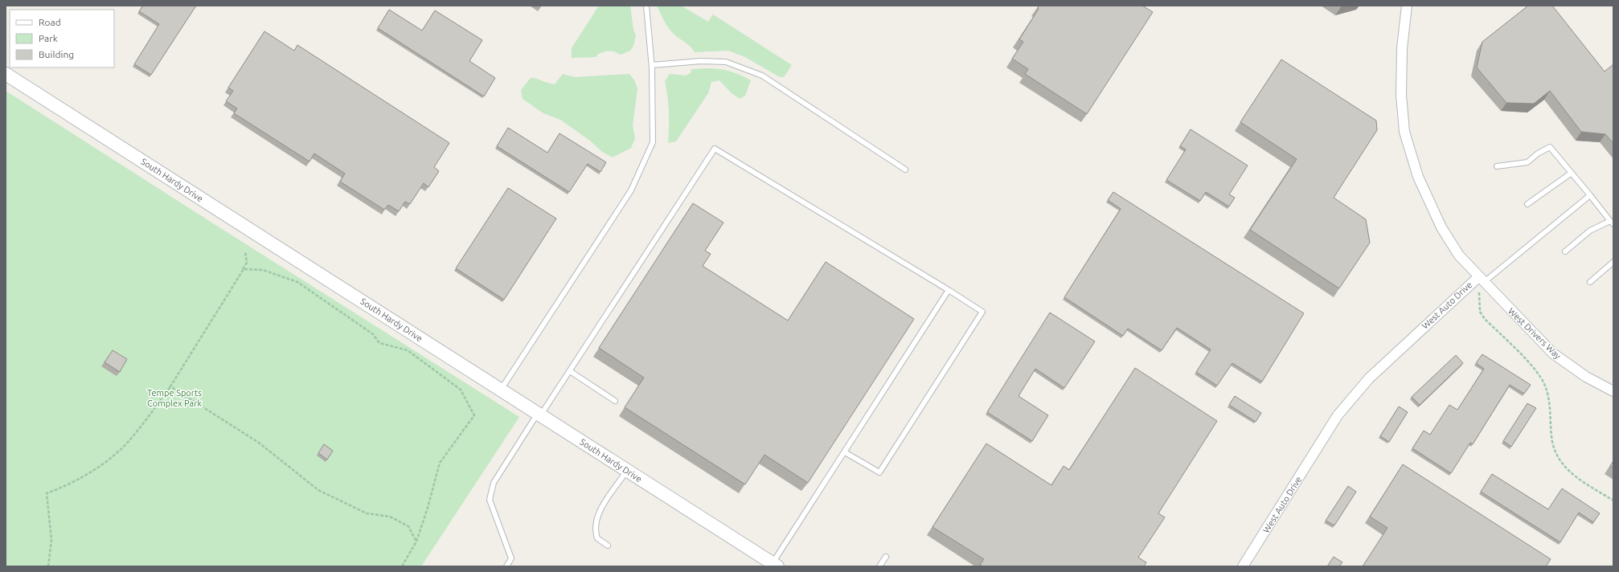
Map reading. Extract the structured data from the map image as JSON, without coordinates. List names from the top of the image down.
{
  "streets": {
    "street": ["South Hardy Drive", "West Auto Drive", "West Drivers Way"]
  },
  "crossings": [
    ["West Auto Drive", "West Drivers Way"]
  ],
  "parks": ["Tempe Sports Complex Park"],
  "legend": ["Road", "Park", "Building"]
}
